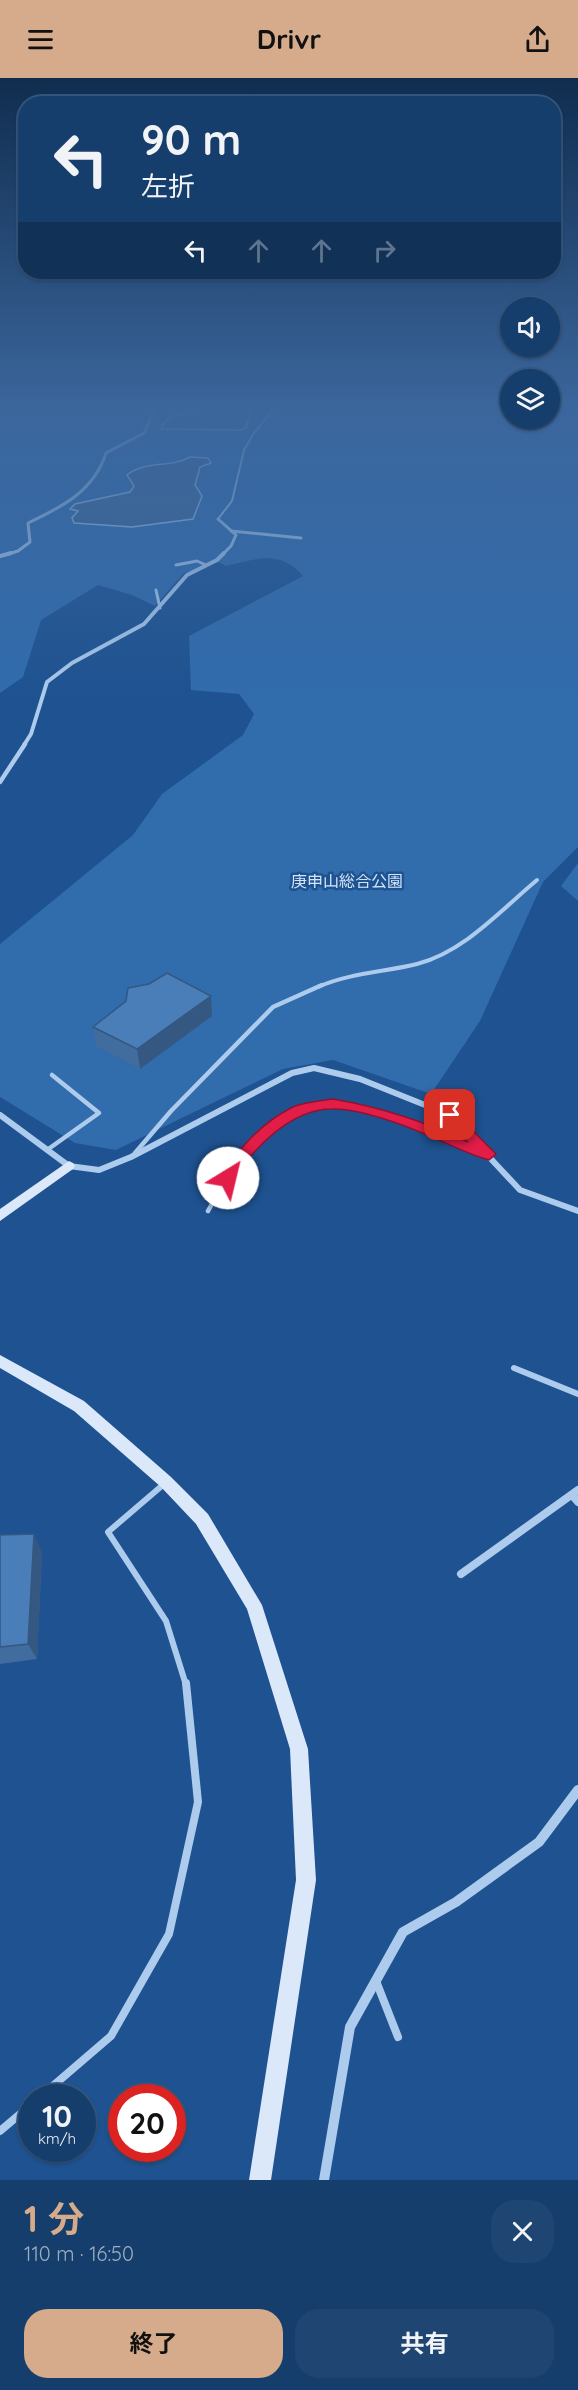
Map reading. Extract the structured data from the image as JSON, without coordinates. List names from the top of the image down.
{
  "parks": ["庚申山総合公園"],
  "page": {
    "header": "Drivr",
    "turn": ["90 m", "左折"],
    "speed": "10 km/h",
    "limit": "20",
    "heading": ["1 分", "110 m · 16:50"],
    "buttons": ["終了", "共有"]
  }
}
